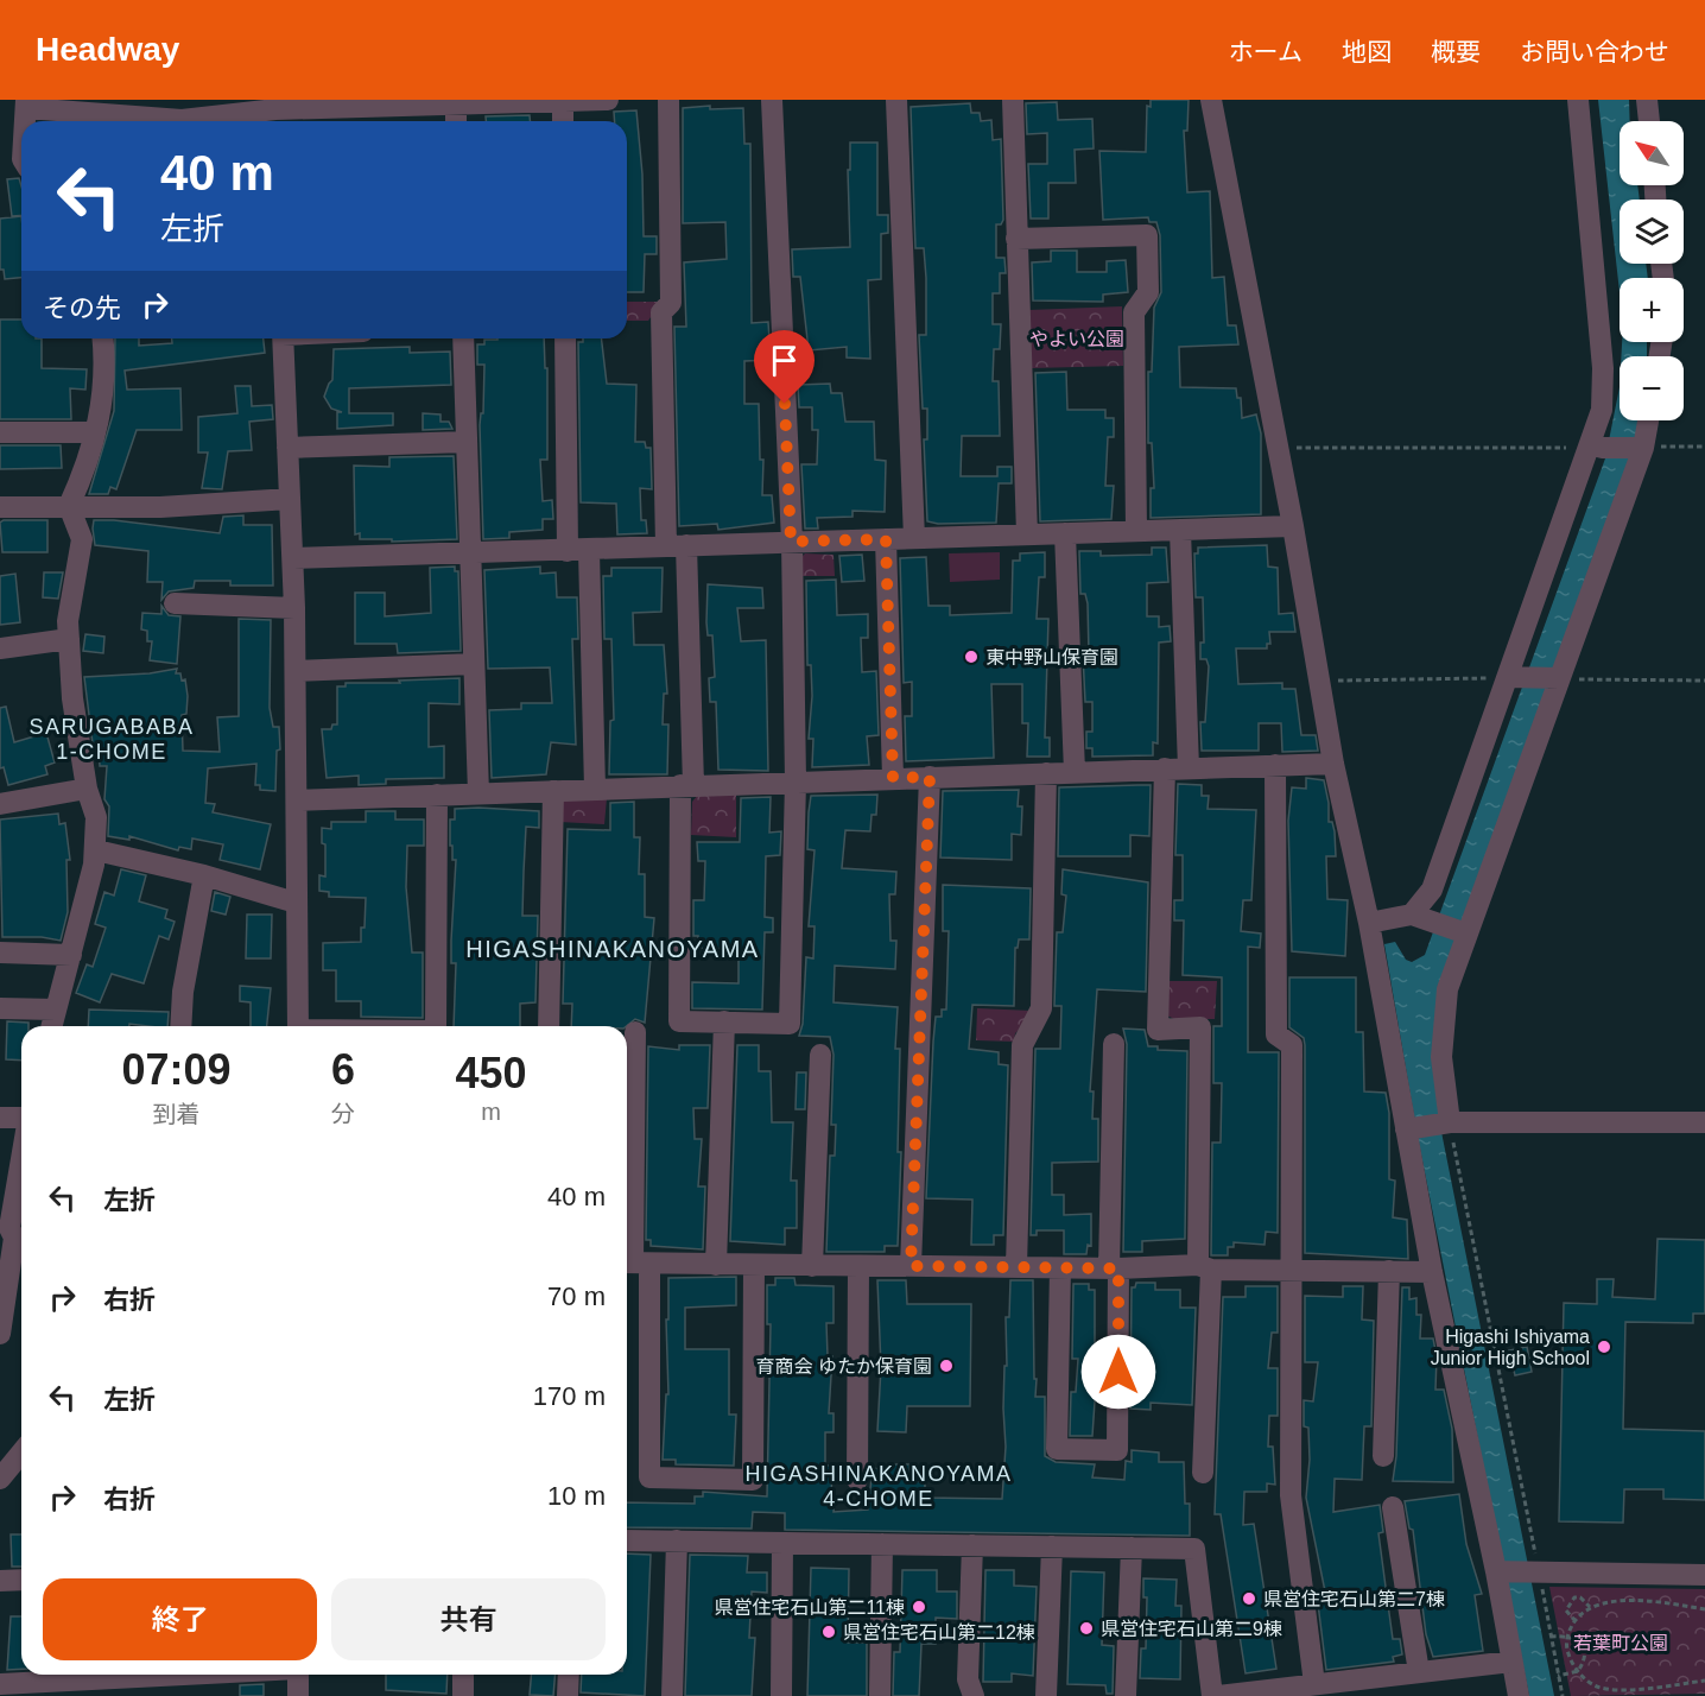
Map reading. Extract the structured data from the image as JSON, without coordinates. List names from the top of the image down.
{
  "districts": ["SARUGABABA 1-CHOME", "HIGASHINAKANOYAMA", "HIGASHINAKANOYAMA 4-CHOME"],
  "parks": ["やよい公園", "若葉町公園"],
  "places": [
    "東中野山保育園",
    "Higashi Ishiyama Junior High School",
    "育商会 ゆたか保育園",
    "県営住宅石山第二7棟",
    "県営住宅石山第二11棟",
    "県営住宅石山第二9棟",
    "県営住宅石山第二12棟"
  ],
  "north": "top left",
  "page": {
    "header": "Headway",
    "nav": [
      "ホーム",
      "地図",
      "概要",
      "お問い合わせ"
    ],
    "map_buttons": ["+", "−"],
    "turn": ["40 m", "左折"],
    "then": "その先",
    "eta": [
      "07:09",
      "到着",
      "6",
      "分",
      "450",
      "m"
    ],
    "list": [
      {
        "name": "左折",
        "value": "40 m"
      },
      {
        "name": "右折",
        "value": "70 m"
      },
      {
        "name": "左折",
        "value": "170 m"
      },
      {
        "name": "右折",
        "value": "10 m"
      }
    ],
    "buttons": ["終了", "共有"]
  }
}
